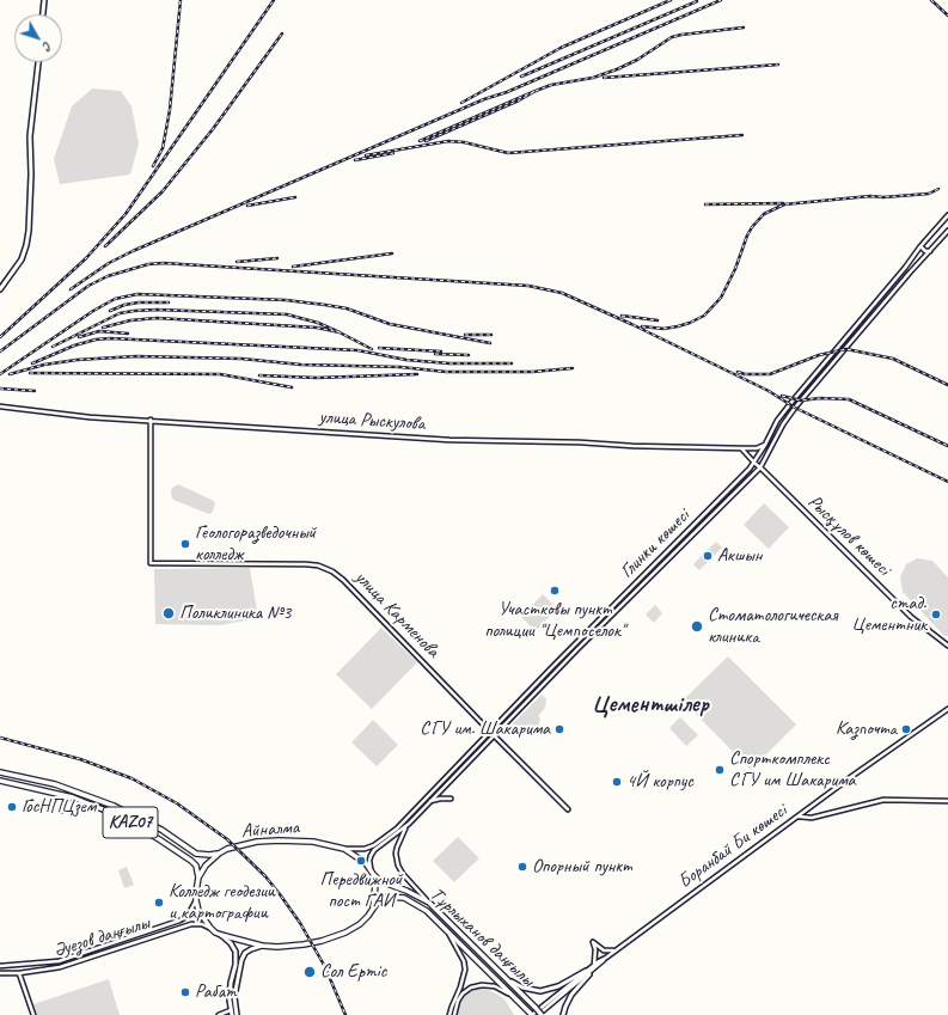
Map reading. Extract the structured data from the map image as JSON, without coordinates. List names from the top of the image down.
{
  "streets": {
    "highway": ["KAZ07", "Айналма", "Тұрлыханов даңғылы"],
    "main road": [
      "улица Рыскулова",
      "Рысқұлов көшесі",
      "Глинки көшесі",
      "улица Карменова",
      "Боранбай Би көшесі",
      "Әуезов даңғылы"
    ]
  },
  "crossings": [
    ["улица Рыскулова", "Глинки көшесі"],
    ["улица Рыскулова", "улица Карменова"],
    ["Рысқұлов көшесі", "Глинки көшесі"],
    ["Глинки көшесі", "улица Карменова"],
    ["Глинки көшесі", "KAZ07"],
    ["Глинки көшесі", "Айналма"],
    ["Глинки көшесі", "Әуезов даңғылы"],
    ["Глинки көшесі", "Тұрлыханов даңғылы"],
    ["KAZ07", "Айналма"],
    ["KAZ07", "Әуезов даңғылы"],
    ["KAZ07", "Тұрлыханов даңғылы"],
    ["Айналма", "Әуезов даңғылы"],
    ["Айналма", "Тұрлыханов даңғылы"],
    ["Боранбай Би көшесі", "Тұрлыханов даңғылы"],
    ["Әуезов даңғылы", "Тұрлыханов даңғылы"]
  ],
  "districts": ["Цементшілер"],
  "places": [
    "Геологоразведочный колледж",
    "Акшын",
    "Участковы пункт полиции \"Цемпоселок\"",
    "Поликлиника №3",
    "стад. Цементник",
    "Стоматологическая клиника",
    "СГУ им. Шакарима",
    "Казпочта",
    "Спорткомплекс СГУ им Шакарима",
    "4Й корпус",
    "ГосНПЦзем",
    "Передвижной пост ГАИ",
    "Опорный пункт",
    "Колледж геодезии и картографии",
    "Сол Ертіс",
    "Рабат"
  ],
  "north": "bottom right"
}
